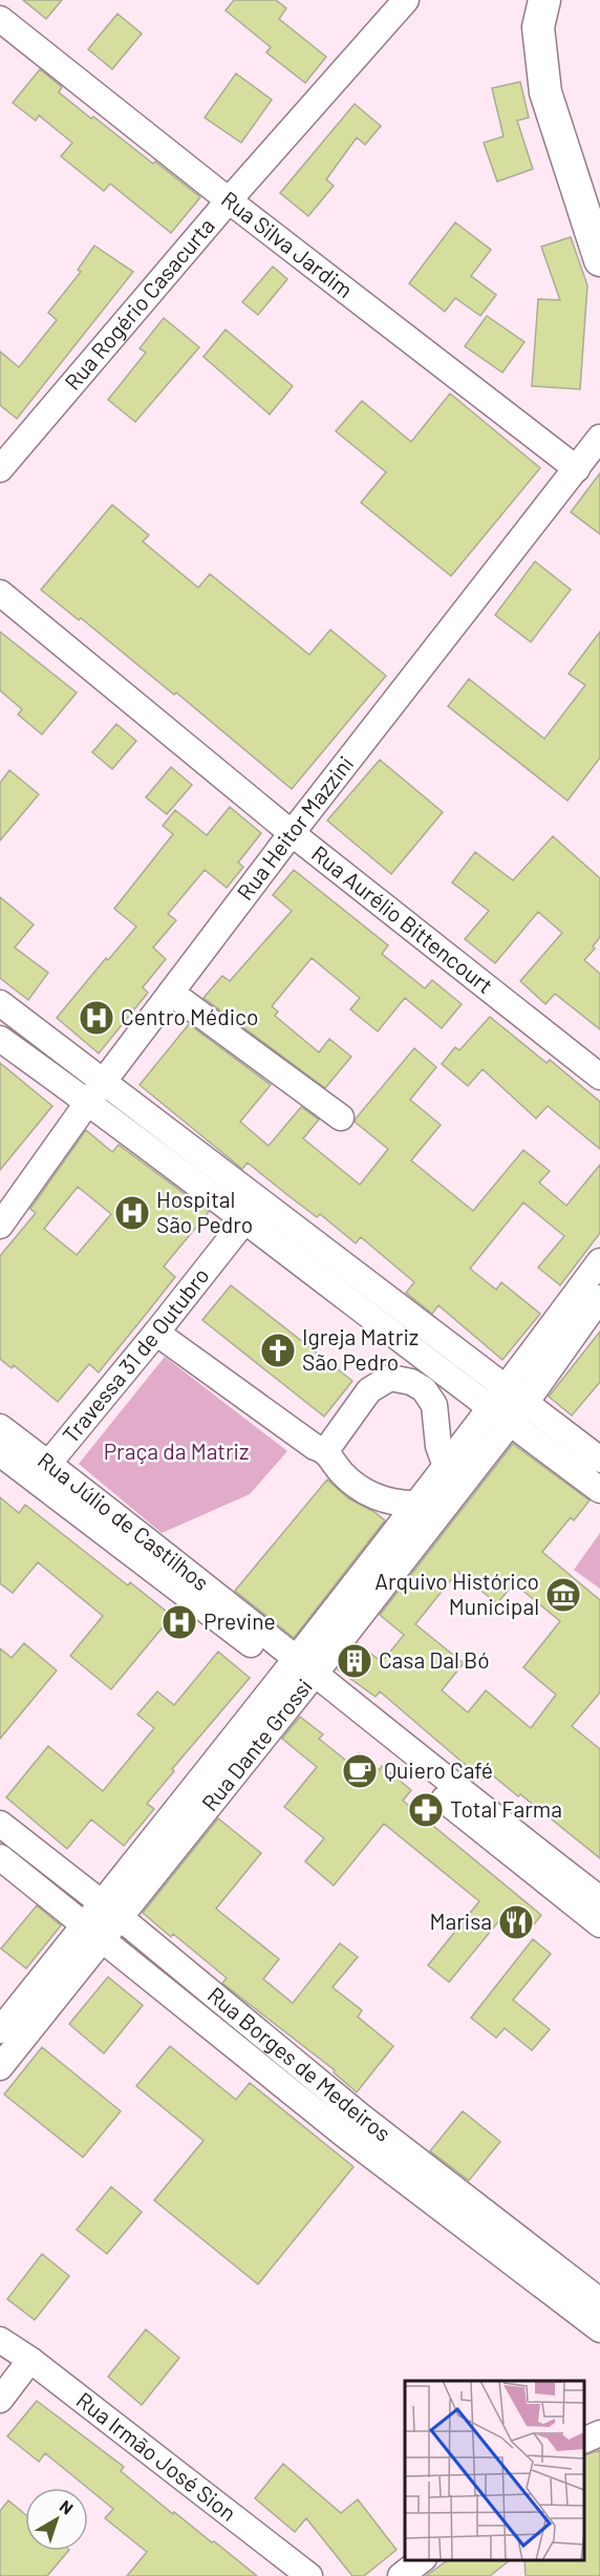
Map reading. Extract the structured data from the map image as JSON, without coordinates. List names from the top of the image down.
{
  "streets": {
    "street": [
      "Rua Silva Jardim",
      "Rua Rogério Casacurta",
      "Rua Heitor Mazzini",
      "Rua Aurélio Bittencourt",
      "Travessa 31 de Outubro",
      "Rua Júlio de Castilhos",
      "Rua Dante Grossi",
      "Rua Borges de Medeiros",
      "Rua Irmão José Sion"
    ]
  },
  "crossings": [
    ["Rua Silva Jardim", "Rua Rogério Casacurta"],
    ["Rua Silva Jardim", "Rua Heitor Mazzini"],
    ["Rua Heitor Mazzini", "Rua Aurélio Bittencourt"],
    ["Travessa 31 de Outubro", "Rua Júlio de Castilhos"],
    ["Rua Júlio de Castilhos", "Rua Dante Grossi"],
    ["Rua Dante Grossi", "Rua Borges de Medeiros"]
  ],
  "parks": ["Praça da Matriz"],
  "places": {
    "hospital": ["Centro Médico", "Hospital São Pedro", "Previne"],
    "church": ["Igreja Matriz São Pedro"],
    "museum": ["Arquivo Histórico Municipal"],
    "building": ["Casa Dal Bó"],
    "cafe": ["Quiero Café"],
    "pharmacy": ["Total Farma"],
    "restaurant": ["Marisa"]
  },
  "north": "top right"
}
